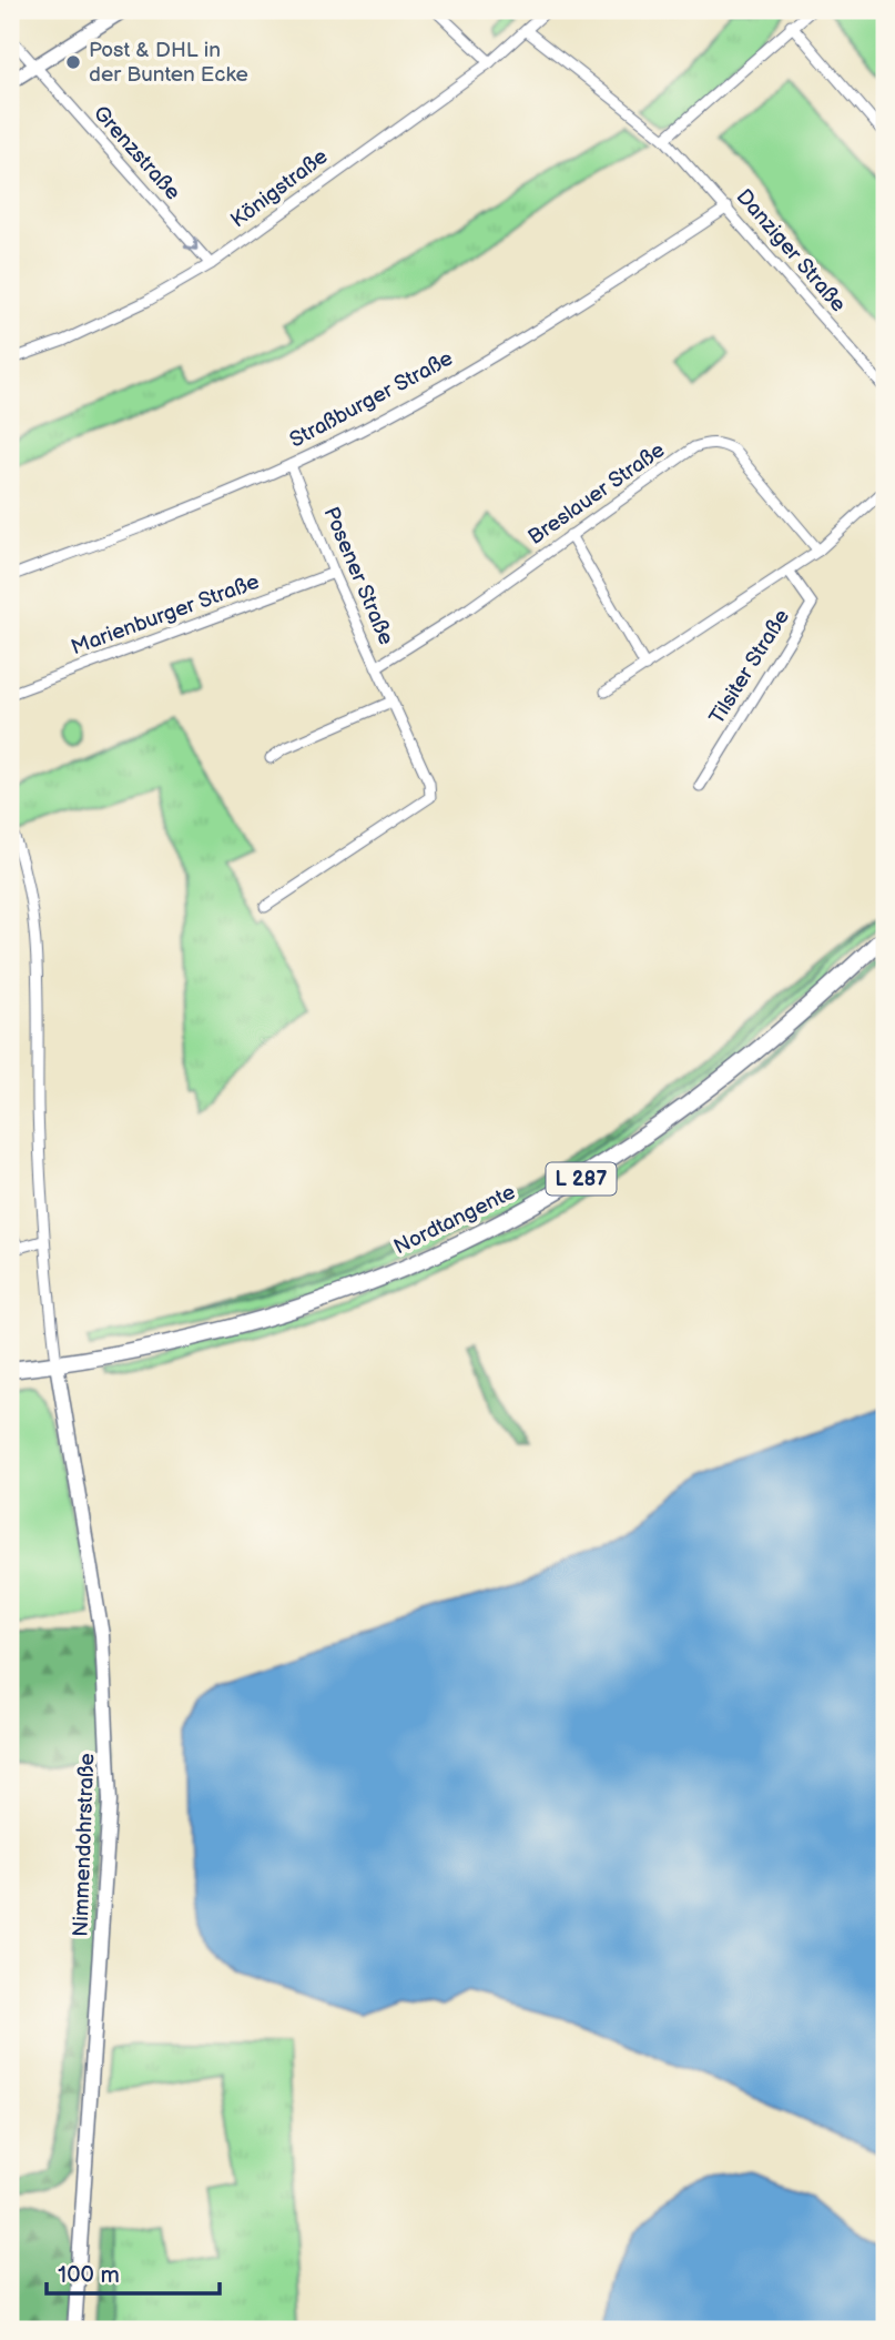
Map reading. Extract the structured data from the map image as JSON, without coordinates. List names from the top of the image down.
{
  "streets": {
    "main road": ["L 287", "Nordtangente"],
    "street": [
      "Grenzstraße",
      "Königstraße",
      "Danziger Straße",
      "Straßburger Straße",
      "Breslauer Straße",
      "Posener Straße",
      "Marienburger Straße",
      "Tilsiter Straße",
      "Nimmendohrstraße"
    ]
  },
  "crossings": [
    ["Grenzstraße", "Königstraße"],
    ["Königstraße", "Danziger Straße"],
    ["Danziger Straße", "Straßburger Straße"],
    ["Straßburger Straße", "Posener Straße"],
    ["Breslauer Straße", "Posener Straße"],
    ["Breslauer Straße", "Tilsiter Straße"],
    ["Posener Straße", "Marienburger Straße"],
    ["Nordtangente", "Nimmendohrstraße"]
  ],
  "one_way": ["Grenzstraße"],
  "places": ["Post & DHL in der Bunten Ecke"],
  "scale_bar": "100 m"
}
